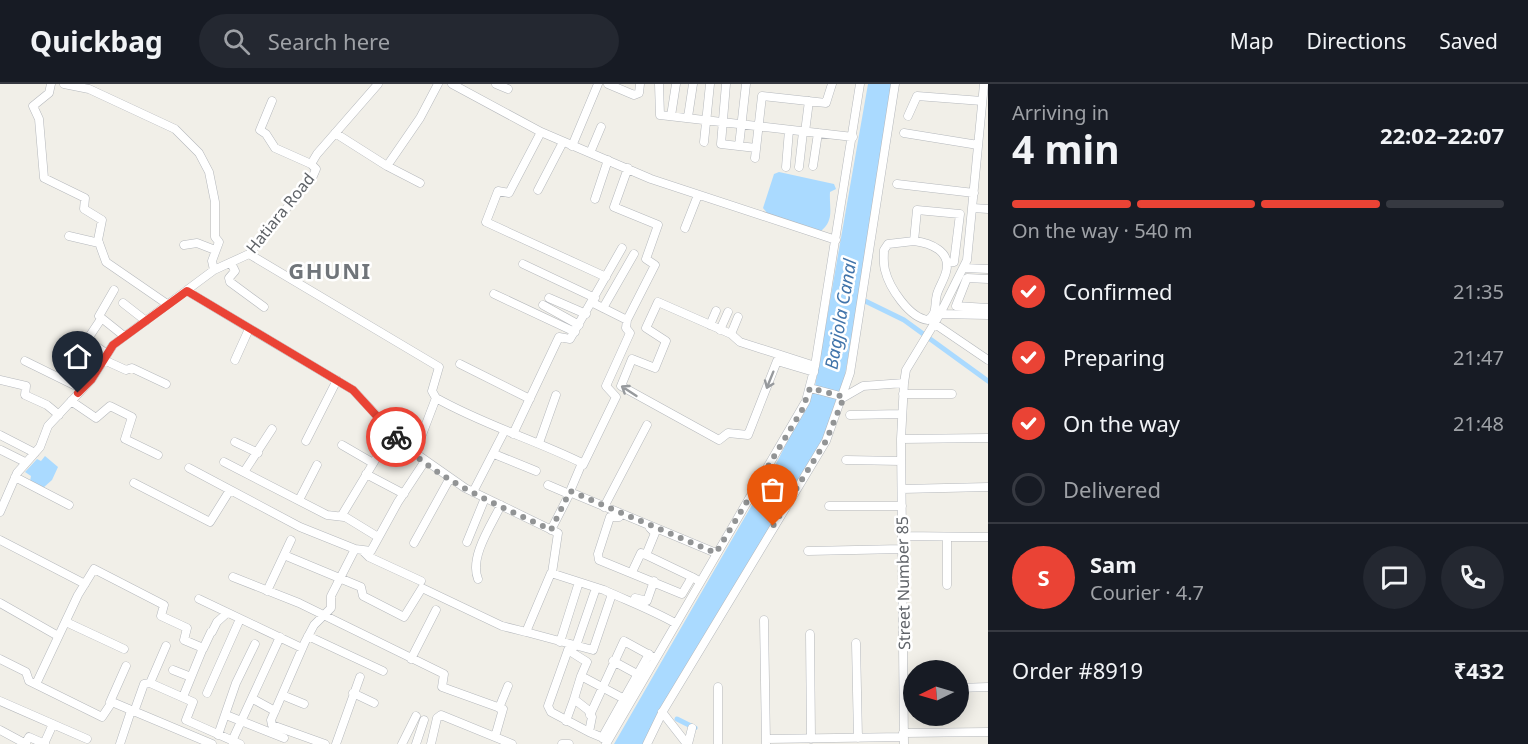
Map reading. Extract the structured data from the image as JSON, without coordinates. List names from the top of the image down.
{
  "streets": {
    "street": ["Hatiara Road", "Street Number 85"]
  },
  "districts": ["GHUNI"],
  "water": ["Bagjola Canal"],
  "north": "left",
  "page": {
    "header": "Quickbag",
    "search": "Search here",
    "nav": ["Map", "Directions", "Saved"],
    "heading": ["4 min", "Arriving in", "22:02–22:07"],
    "panel": [
      "Sam",
      "Courier · 4.7",
      "Order #8919",
      "₹432"
    ],
    "bar": "On the way · 540 m",
    "list": [
      ["Confirmed", "21:35"],
      ["Preparing", "21:47"],
      ["On the way", "21:48"],
      "Delivered"
    ],
    "round": "S"
  }
}
